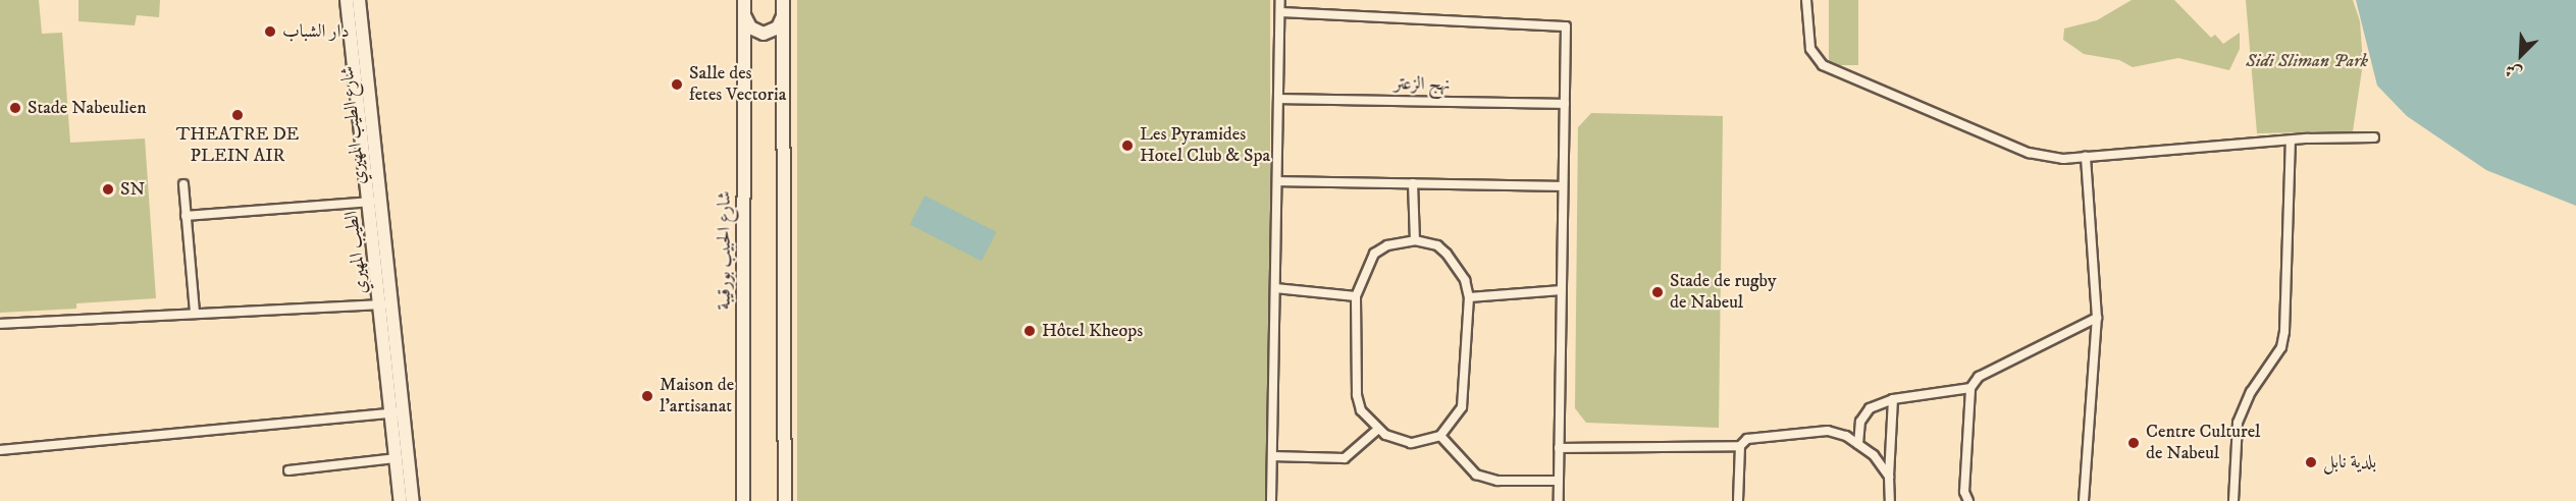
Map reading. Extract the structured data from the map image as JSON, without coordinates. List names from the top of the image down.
{
  "streets": {
    "street": ["نهج الزعتر", "شارع الطيب المهيري", "شارع الحبيب بورقيبة"]
  },
  "parks": ["Sidi Sliman Park"],
  "places": [
    "دار الشباب",
    "Salle des fetes Vectoria",
    "Stade Nabeulien",
    "THEATRE DE PLEIN AIR",
    "Les Pyramides Hotel Club & Spa",
    "SN",
    "Stade de rugby de Nabeul",
    "Hôtel Kheops",
    "Maison de l'artisanat",
    "Centre Culturel de Nabeul",
    "بلدية نابل"
  ],
  "north": "bottom left"
}
